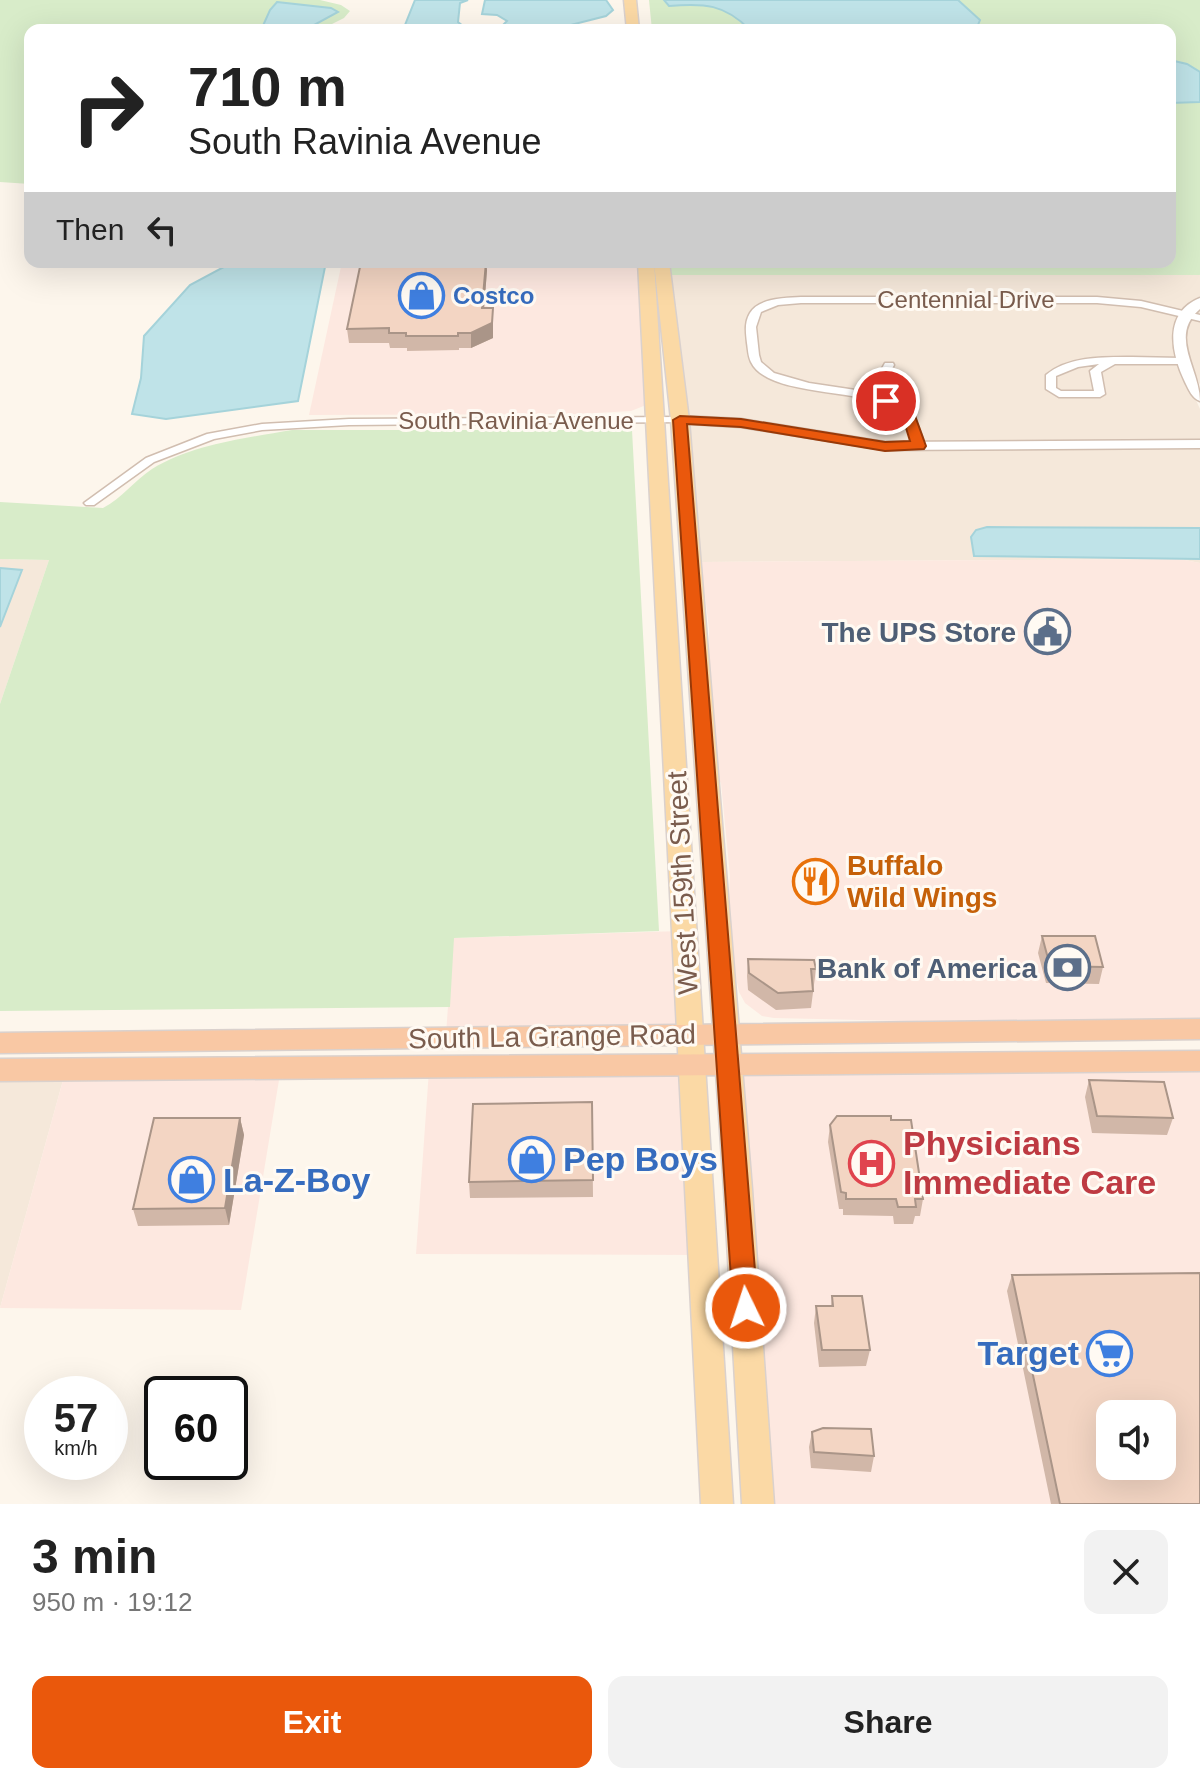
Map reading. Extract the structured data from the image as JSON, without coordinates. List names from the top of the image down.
{
  "streets": {
    "highway": ["South La Grange Road"],
    "main road": ["West 159th Street"],
    "street": ["Centennial Drive", "South Ravinia Avenue"]
  },
  "crossings": [
    ["South Ravinia Avenue", "West 159th Street"],
    ["West 159th Street", "South La Grange Road"]
  ],
  "places": {
    "shop": ["Costco", "Pep Boys", "La-Z-Boy"],
    "public building": ["The UPS Store"],
    "restaurant": ["Buffalo Wild Wings"],
    "bank": ["Bank of America"],
    "hospital": ["Physicians Immediate Care"],
    "supermarket": ["Target"]
  },
  "page": {
    "turn": ["710 m", "South Ravinia Avenue"],
    "then": "Then",
    "speed": "57 km/h",
    "limit": "60",
    "heading": ["3 min", "950 m · 19:12"],
    "buttons": ["Exit", "Share"]
  }
}
